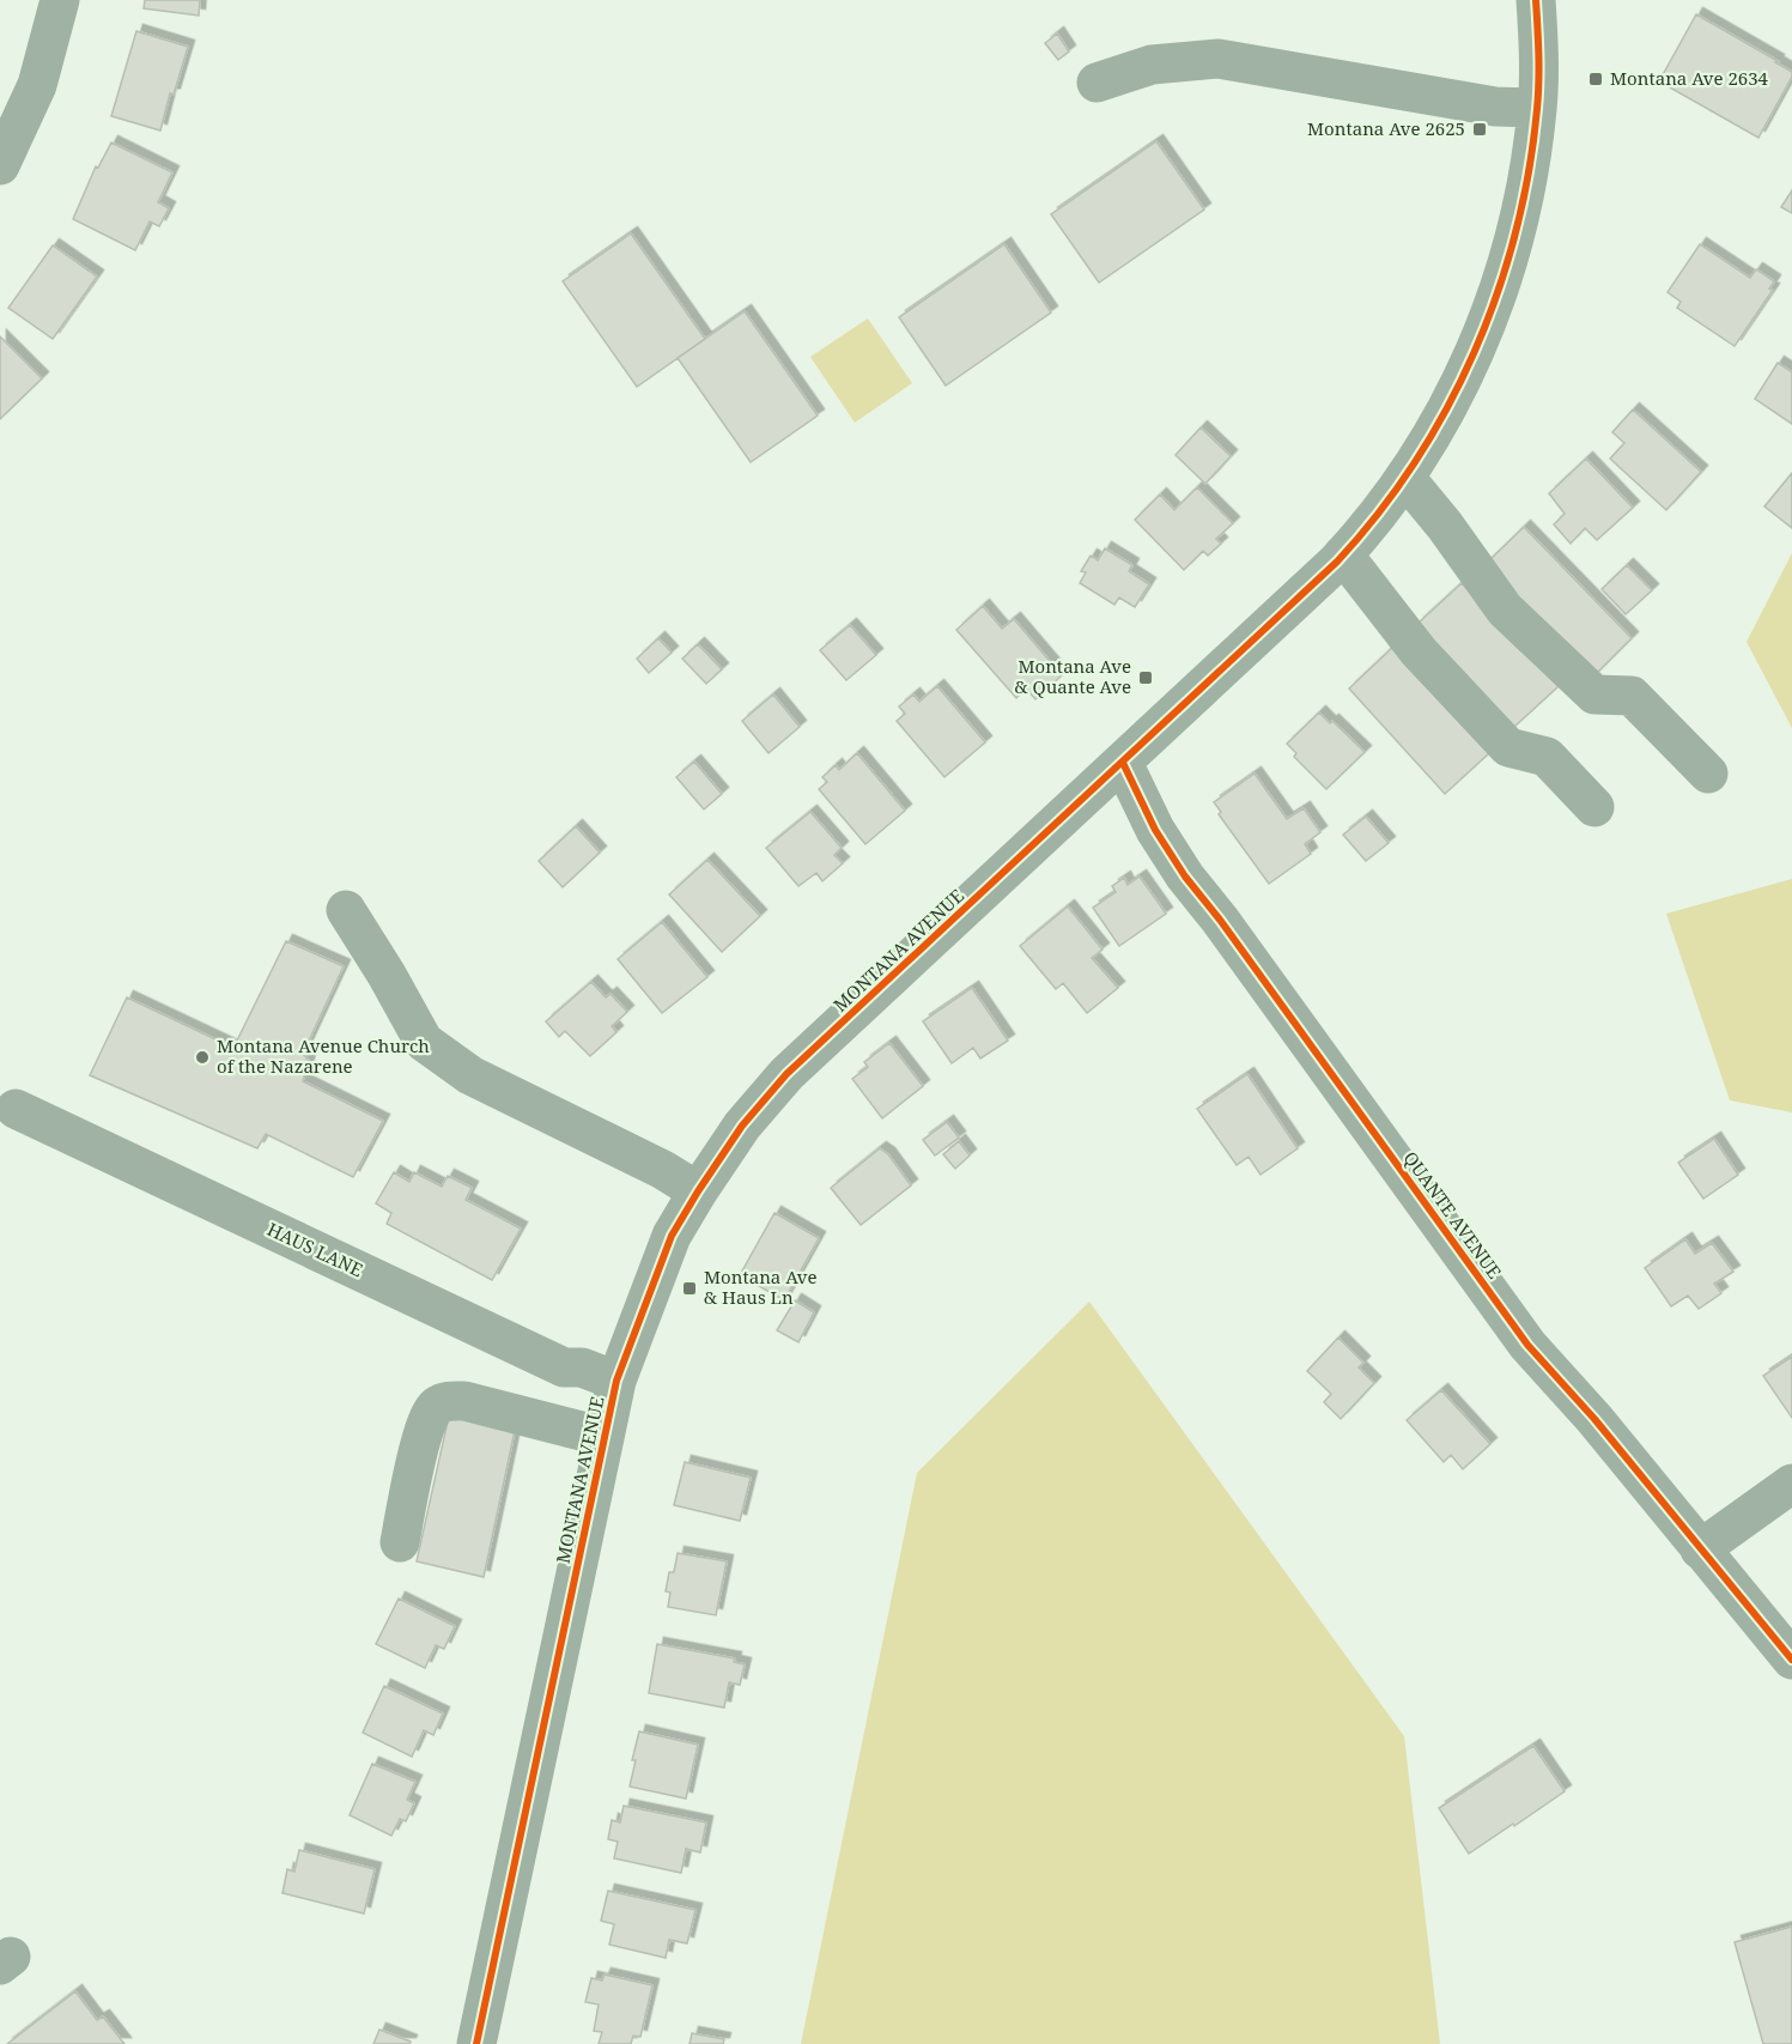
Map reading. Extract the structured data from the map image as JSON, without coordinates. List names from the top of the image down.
{
  "streets": {
    "street": ["MONTANA AVENUE", "QUANTE AVENUE", "HAUS LANE"]
  },
  "crossings": [
    ["MONTANA AVENUE", "QUANTE AVENUE"],
    ["MONTANA AVENUE", "HAUS LANE"]
  ],
  "places": {
    "transit": [
      "Montana Ave 2634",
      "Montana Ave 2625",
      "Montana Ave & Quante Ave",
      "Montana Ave & Haus Ln"
    ],
    "other": ["Montana Avenue Church of the Nazarene"]
  }
}
